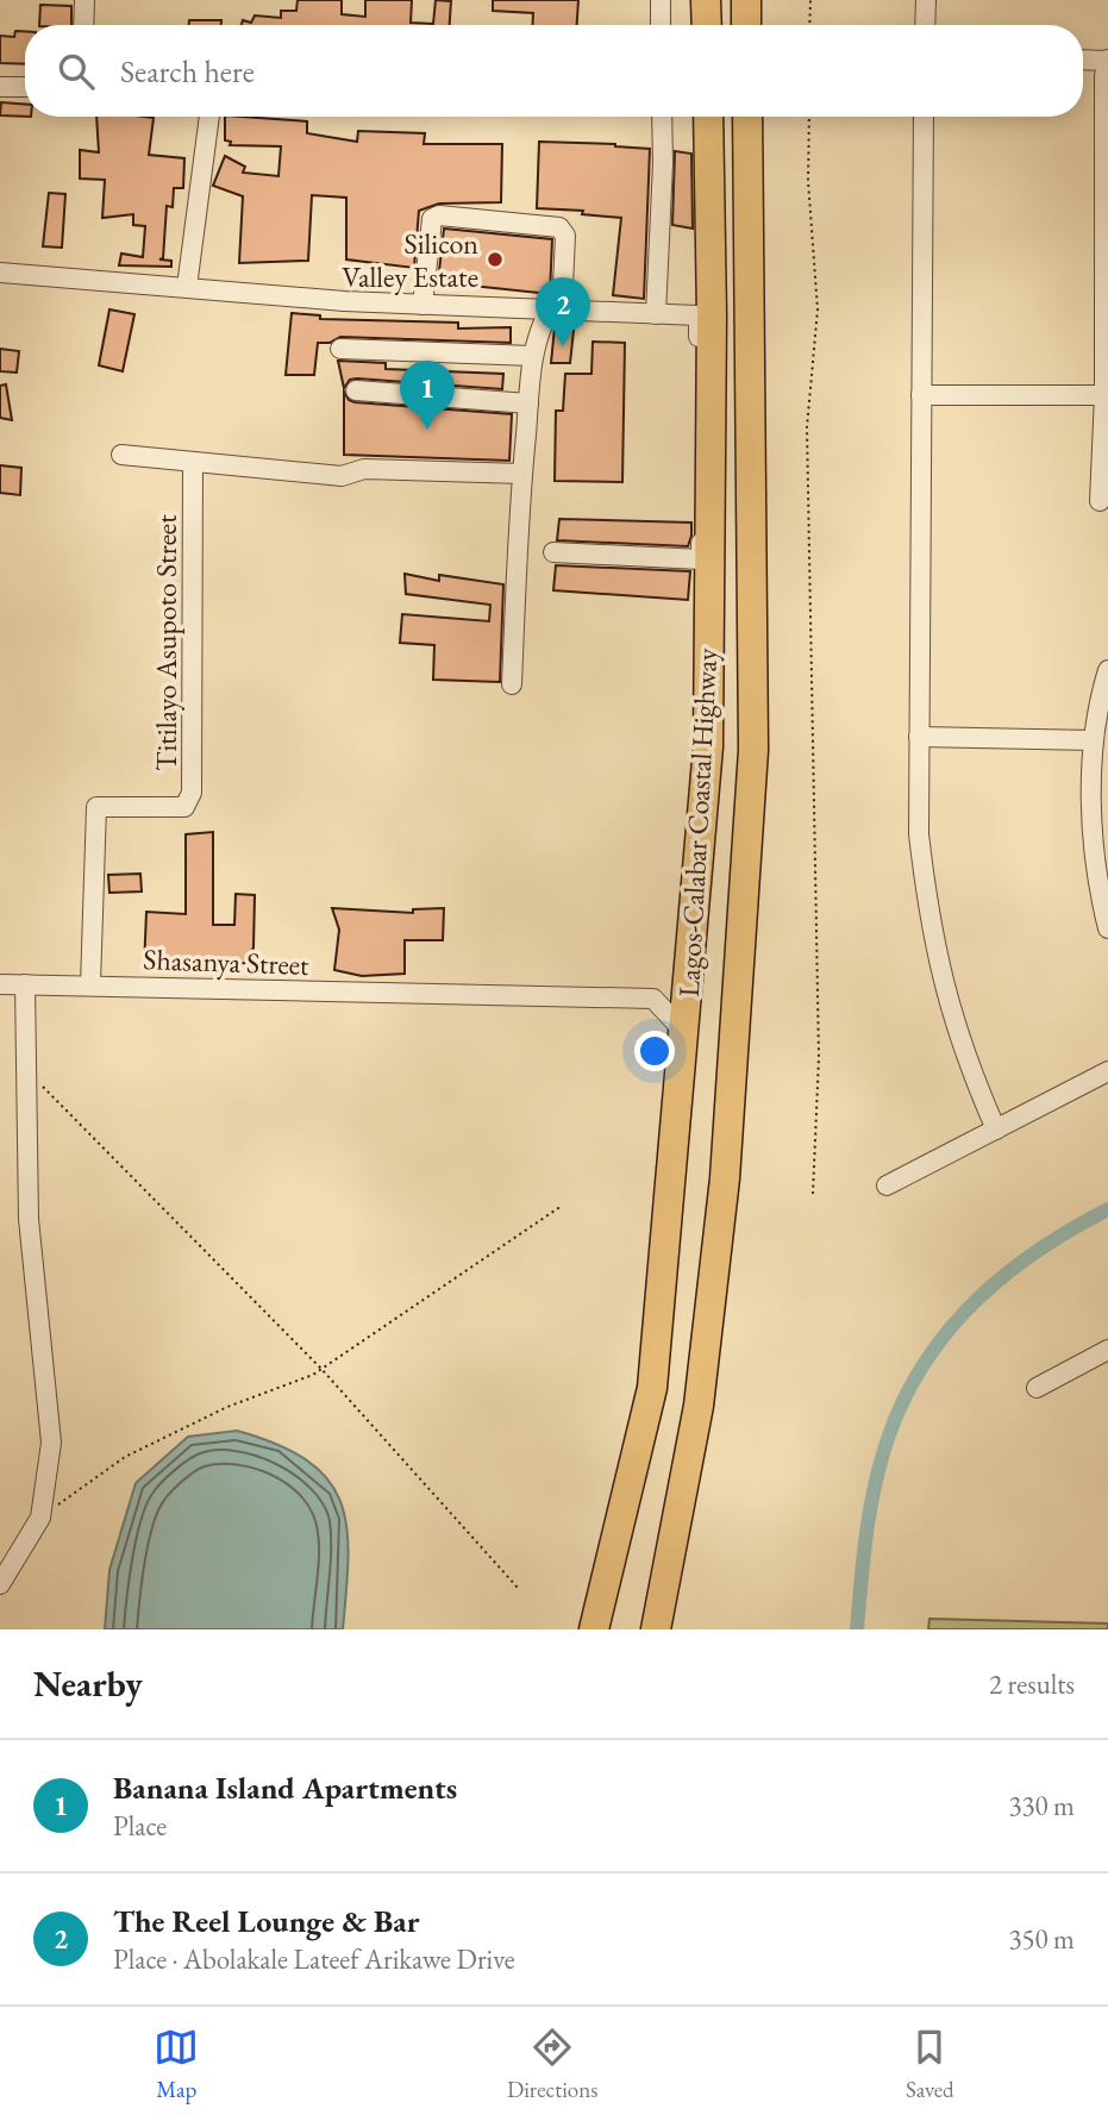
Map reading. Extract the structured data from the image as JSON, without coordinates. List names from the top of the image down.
{
  "streets": {
    "highway": ["Lagos-Calabar Coastal Highway"],
    "street": ["Titilayo Asupoto Street", "Shasanya Street"]
  },
  "crossings": [
    ["Titilayo Asupoto Street", "Shasanya Street"]
  ],
  "places": ["Silicon Valley Estate"],
  "page": {
    "search": "Search here",
    "pins": ["2", "1"],
    "heading": ["Nearby", "2 results"],
    "list": [
      {
        "mark": "1",
        "name": "Banana Island Apartments",
        "note": "Place",
        "value": "330 m"
      },
      {
        "mark": "2",
        "name": "The Reel Lounge & Bar",
        "note": "Place · Abolakale Lateef Arikawe Drive",
        "value": "350 m"
      }
    ],
    "nav": ["Map", "Directions", "Saved"]
  }
}
